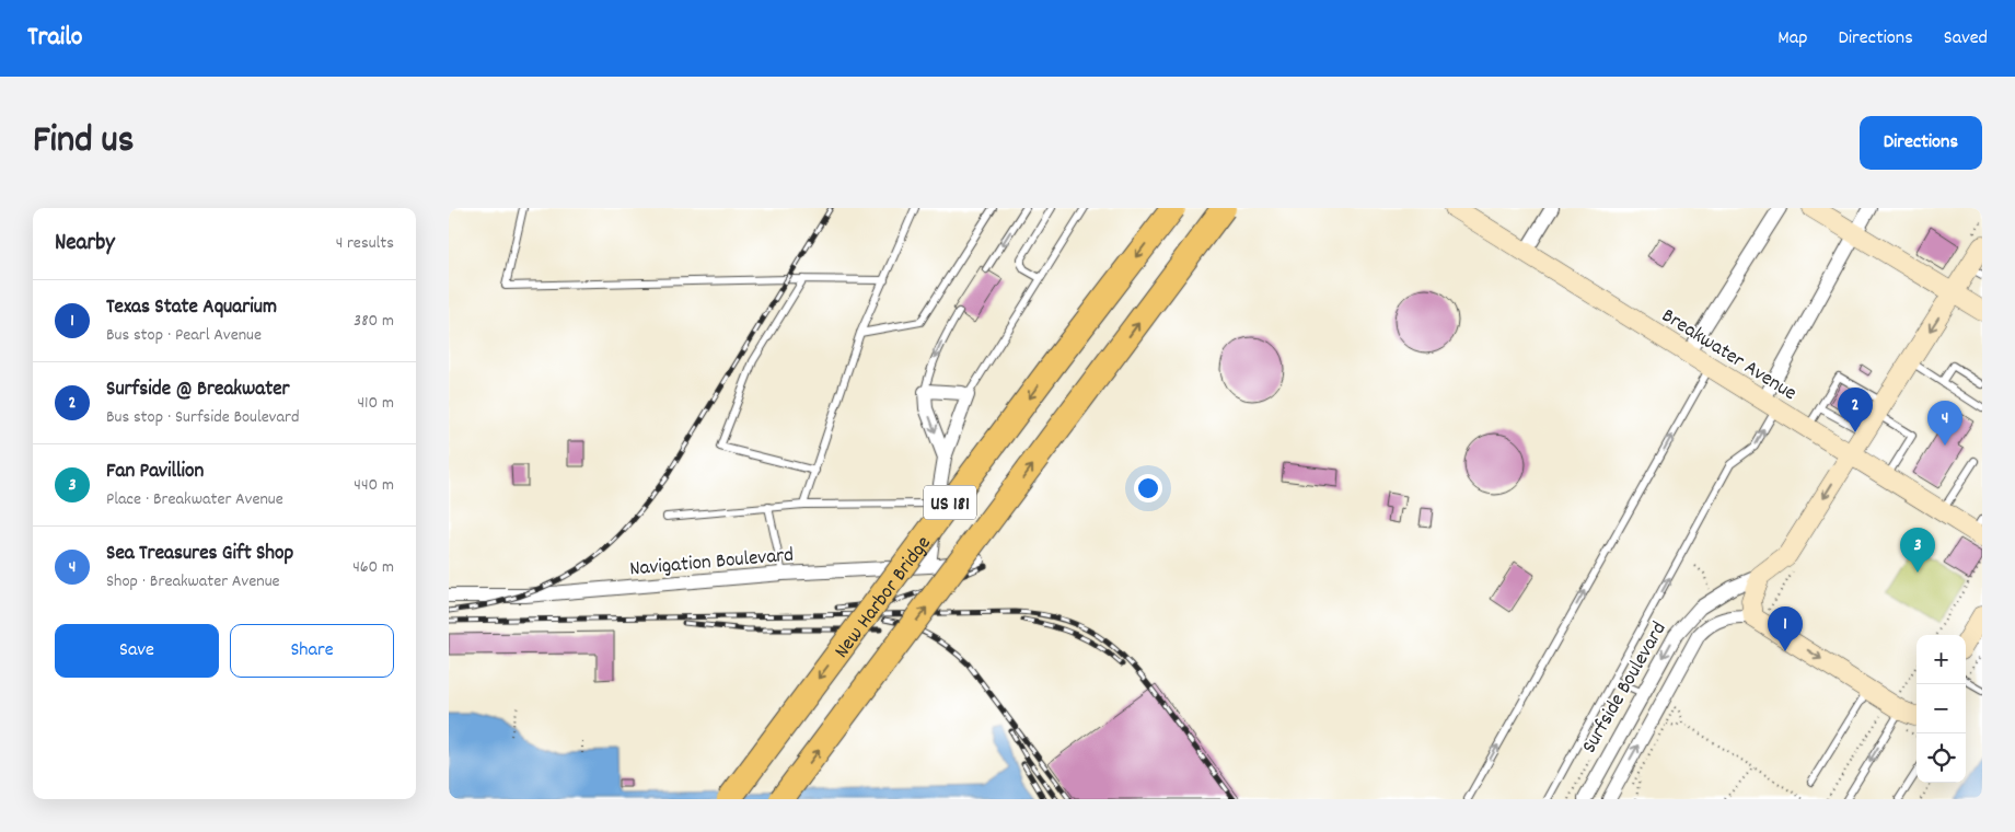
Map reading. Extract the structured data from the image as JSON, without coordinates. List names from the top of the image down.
{
  "streets": {
    "highway": ["US 181", "New Harbor Bridge"],
    "street": ["Breakwater Avenue", "Navigation Boulevard", "Surfside Boulevard"]
  },
  "crossings": [
    ["Breakwater Avenue", "Surfside Boulevard"]
  ],
  "page": {
    "header": "Trailo",
    "nav": ["Map", "Directions", "Saved"],
    "title": "Find us",
    "buttons": [
      "Directions",
      ["Save", "Share"]
    ],
    "heading": ["Nearby", "4 results"],
    "list": [
      {
        "mark": "1",
        "name": "Texas State Aquarium",
        "note": "Bus stop · Pearl Avenue",
        "value": "380 m"
      },
      {
        "mark": "2",
        "name": "Surfside @ Breakwater",
        "note": "Bus stop · Surfside Boulevard",
        "value": "410 m"
      },
      {
        "mark": "3",
        "name": "Fan Pavillion",
        "note": "Place · Breakwater Avenue",
        "value": "440 m"
      },
      {
        "mark": "4",
        "name": "Sea Treasures Gift Shop",
        "note": "Shop · Breakwater Avenue",
        "value": "460 m"
      }
    ],
    "pins": [
      "2",
      "4",
      "3",
      "1"
    ],
    "map_buttons": ["+", "−"]
  }
}
